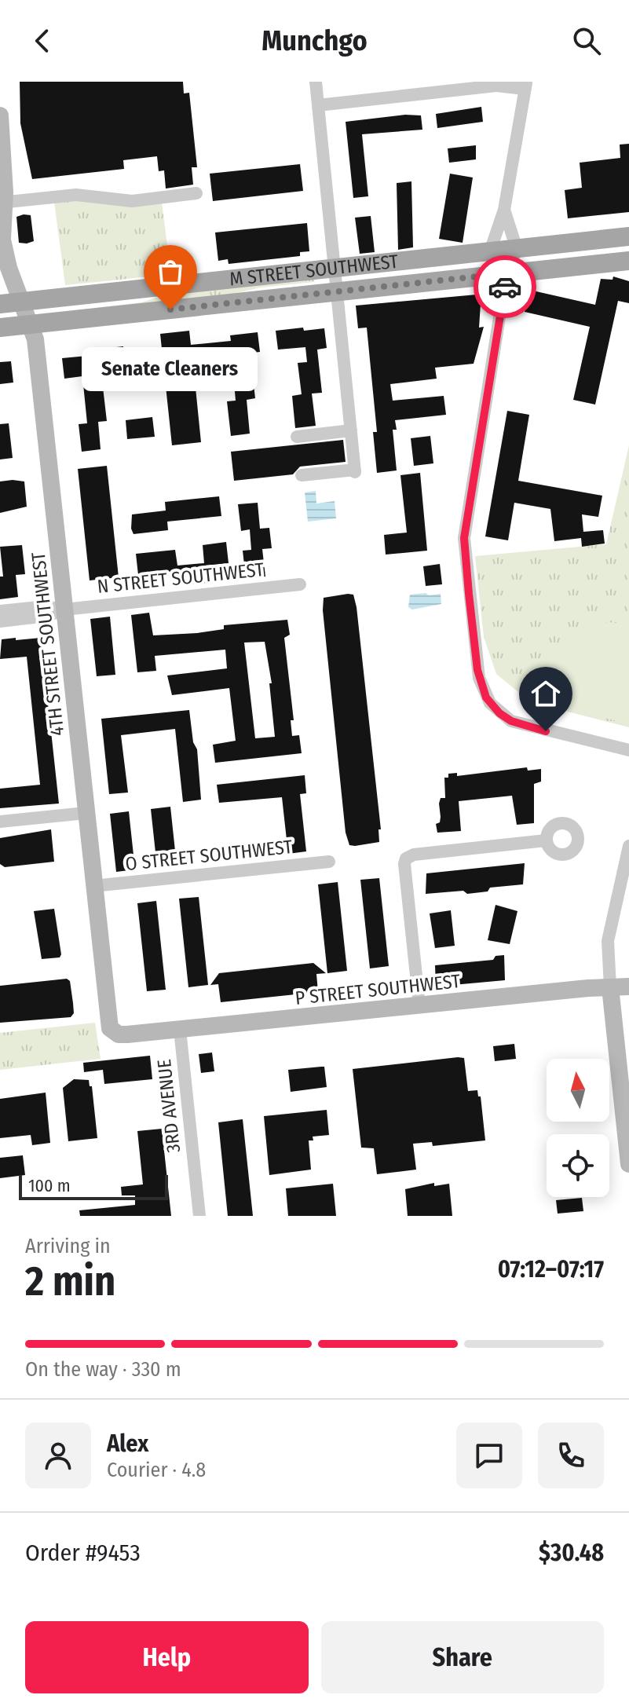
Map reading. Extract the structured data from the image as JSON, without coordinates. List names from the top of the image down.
{
  "streets": {
    "main road": ["M STREET SOUTHWEST"],
    "street": [
      "N STREET SOUTHWEST",
      "4TH STREET SOUTHWEST",
      "O STREET SOUTHWEST",
      "P STREET SOUTHWEST",
      "3RD AVENUE"
    ]
  },
  "crossings": [
    ["M STREET SOUTHWEST", "4TH STREET SOUTHWEST"],
    ["N STREET SOUTHWEST", "4TH STREET SOUTHWEST"],
    ["4TH STREET SOUTHWEST", "O STREET SOUTHWEST"],
    ["4TH STREET SOUTHWEST", "P STREET SOUTHWEST"],
    ["P STREET SOUTHWEST", "3RD AVENUE"]
  ],
  "places": ["Senate Cleaners"],
  "scale_bar": "100 m",
  "north": "top",
  "page": {
    "header": "Munchgo",
    "bubble": "Senate Cleaners",
    "scale": "100 m",
    "heading": ["2 min", "Arriving in", "07:12–07:17"],
    "panel": [
      "Alex",
      "Courier · 4.8",
      "Order #9453",
      "$30.48"
    ],
    "bar": "On the way · 330 m",
    "buttons": ["Help", "Share"]
  }
}
